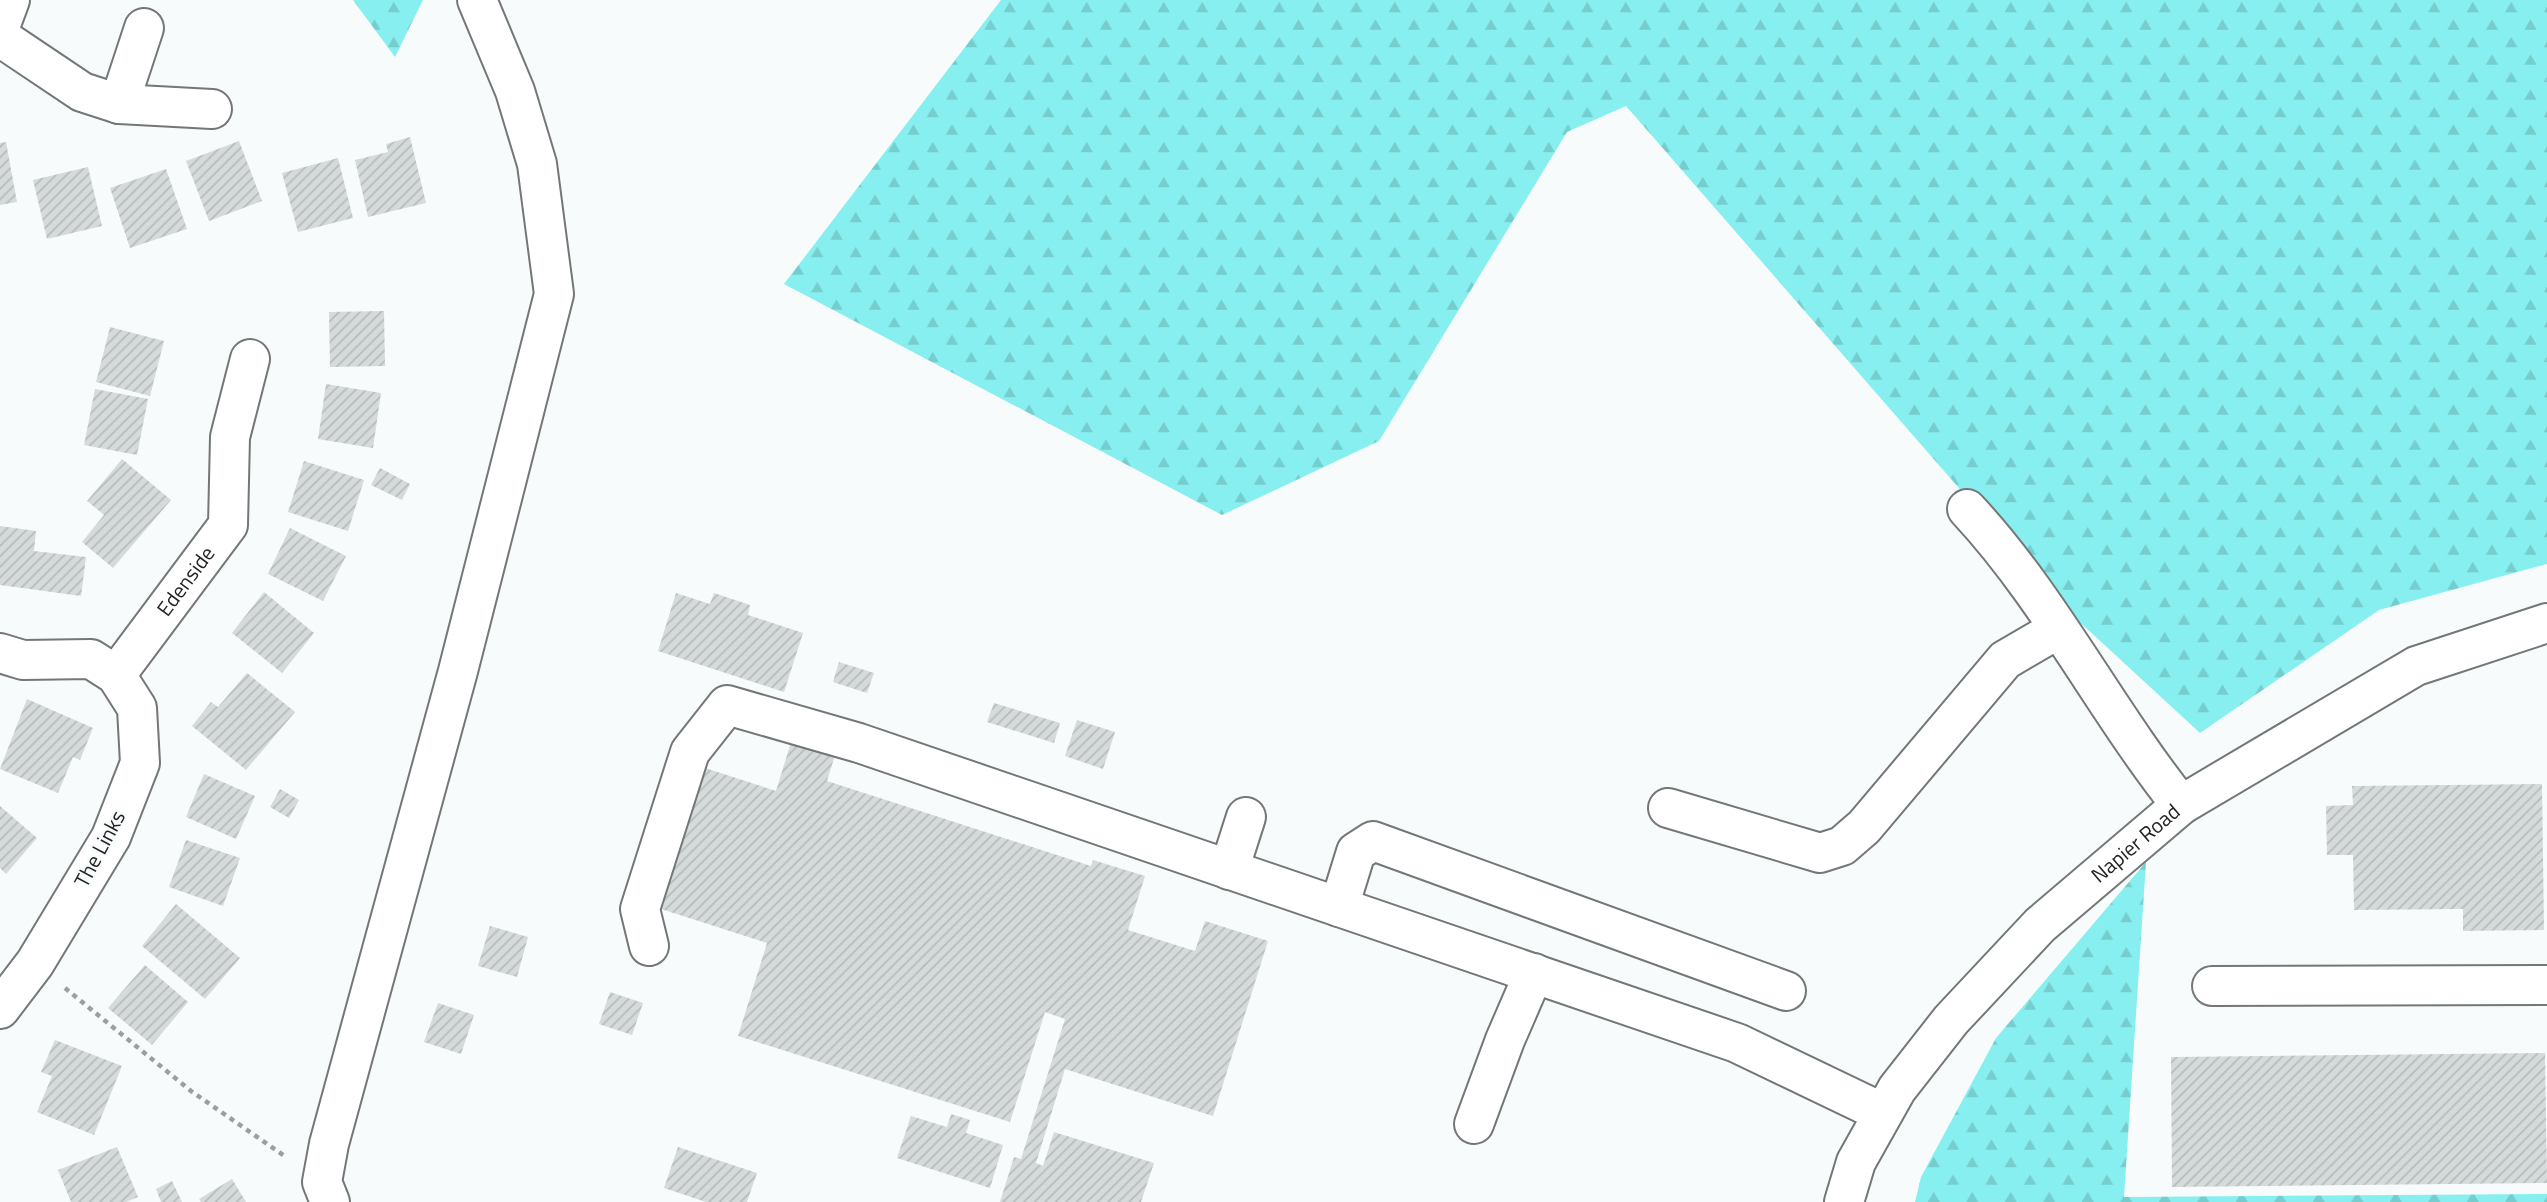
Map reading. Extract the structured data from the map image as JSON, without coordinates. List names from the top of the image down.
{
  "streets": {
    "street": ["Edenside", "Napier Road", "The Links"]
  },
  "crossings": [
    ["Edenside", "The Links"]
  ]
}
